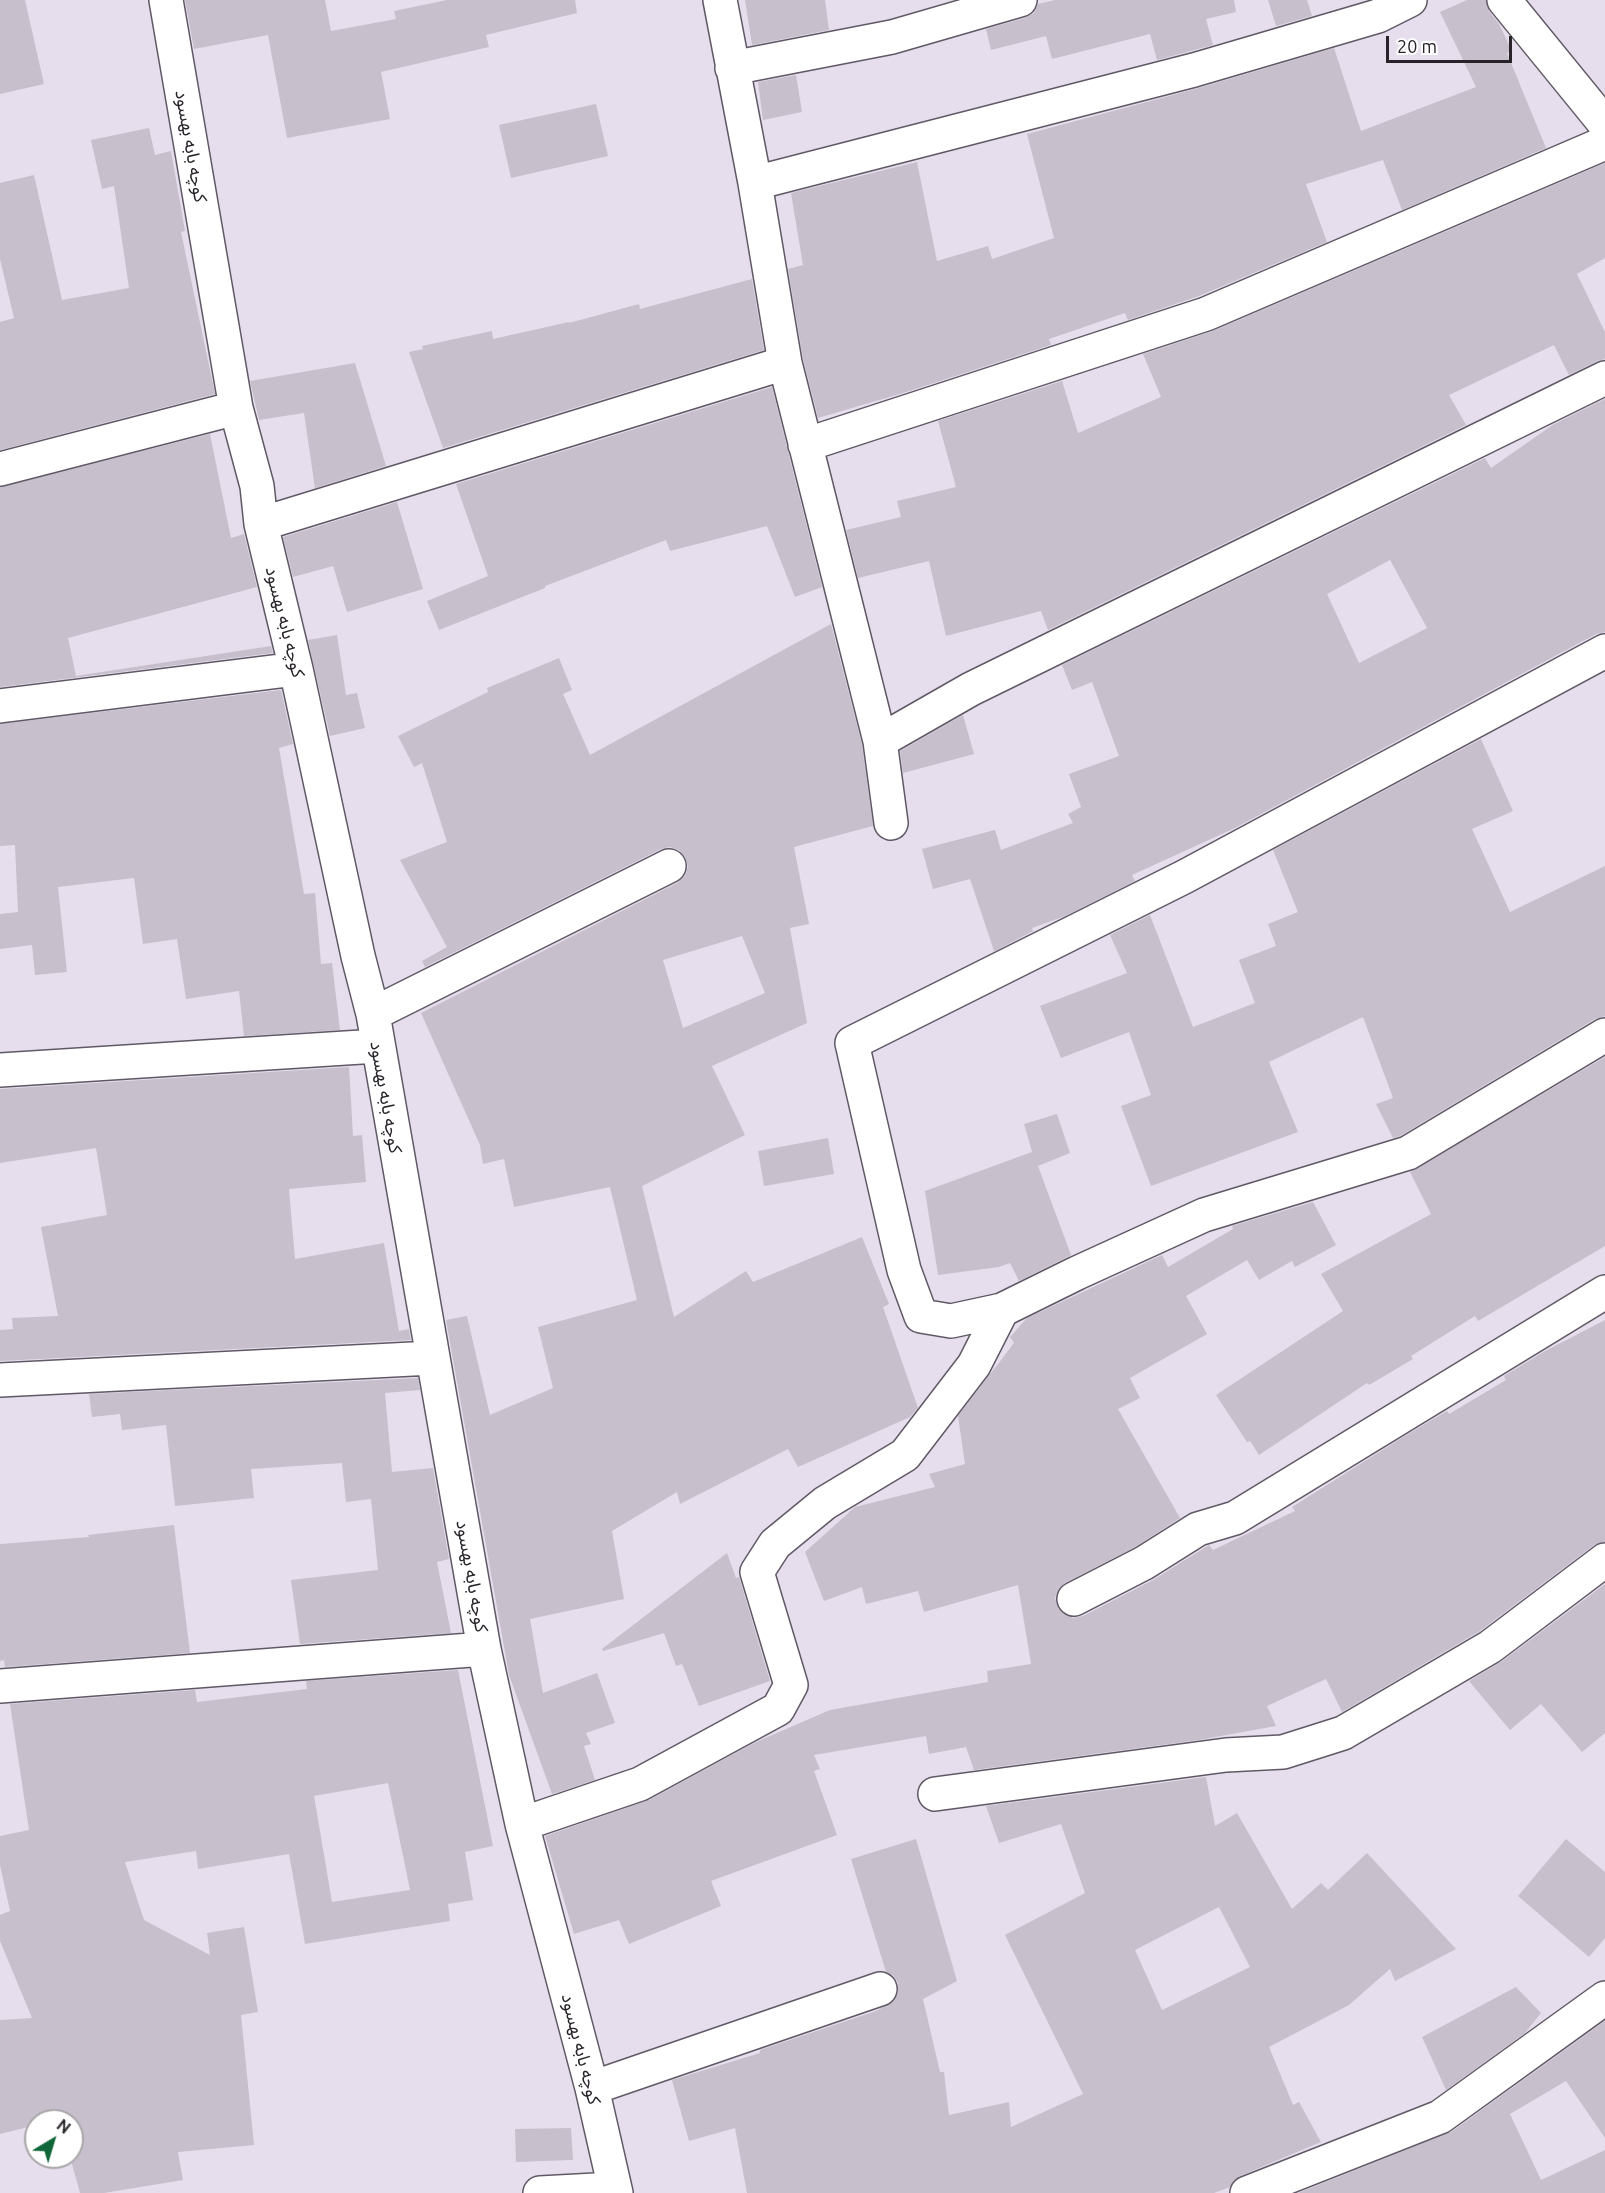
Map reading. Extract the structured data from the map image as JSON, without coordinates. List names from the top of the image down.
{
  "streets": {
    "street": ["کوچه بابه بهسود"]
  },
  "scale_bar": "20 m",
  "north": "top right"
}
